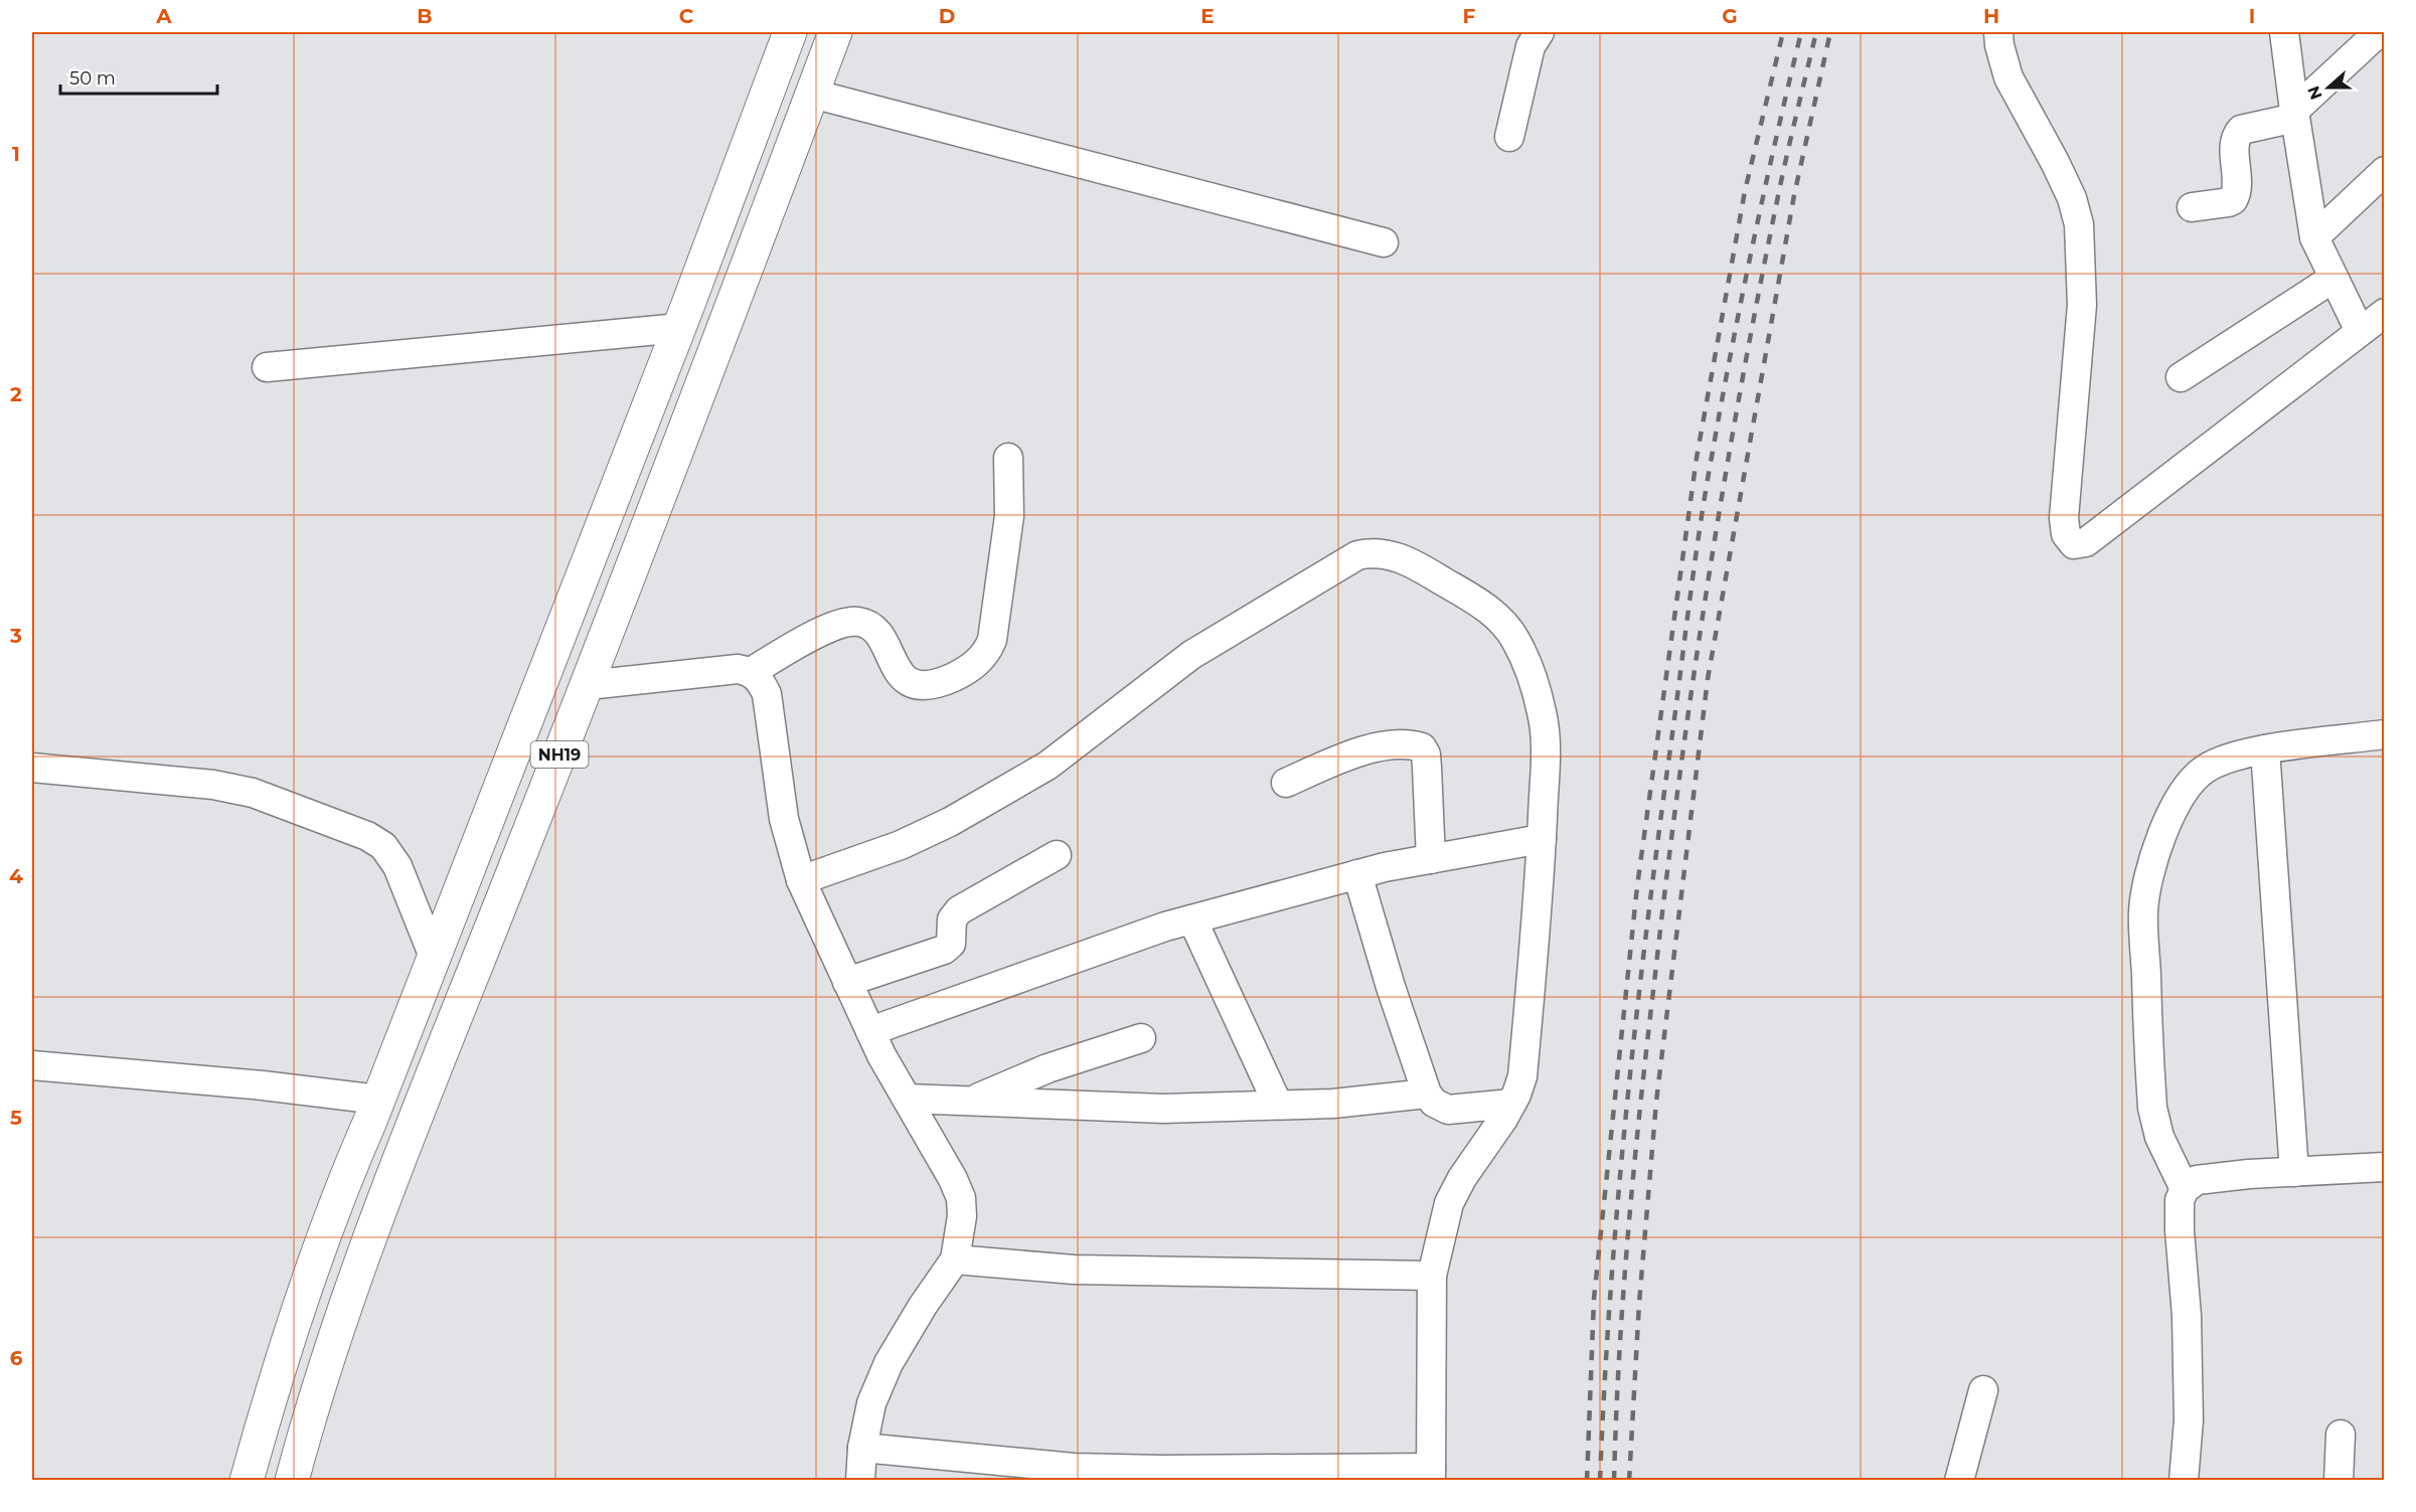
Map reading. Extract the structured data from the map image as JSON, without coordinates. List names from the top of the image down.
{
  "streets": {
    "highway": ["NH19"]
  },
  "scale_bar": "50 m",
  "north": "left",
  "grid": {
    "columns": [
      "A",
      "B",
      "C",
      "D",
      "E",
      "F",
      "G",
      "H",
      "I"
    ],
    "rows": [
      "1",
      "2",
      "3",
      "4",
      "5",
      "6"
    ]
  }
}
